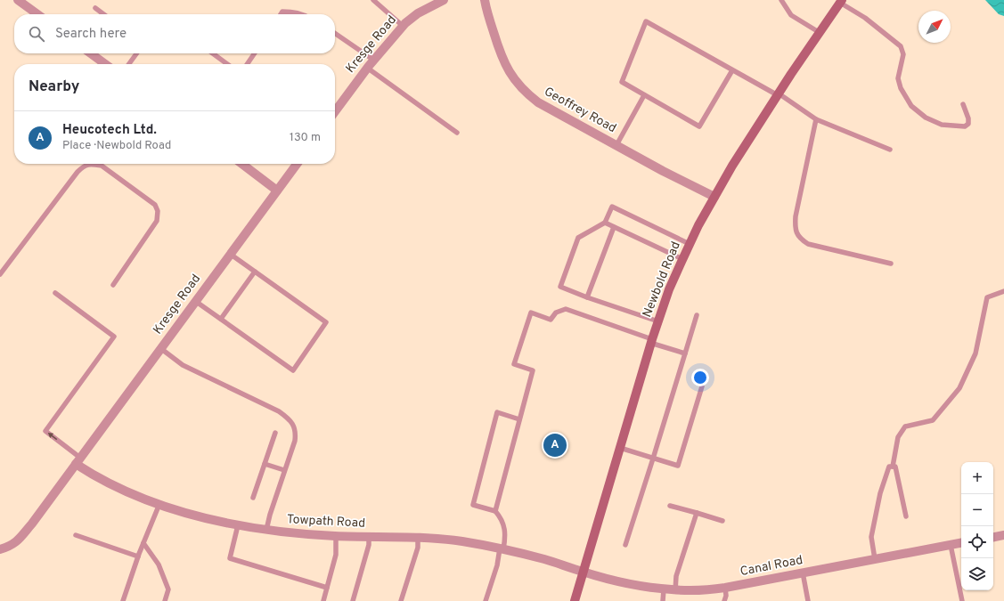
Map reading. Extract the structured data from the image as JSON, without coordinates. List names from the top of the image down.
{
  "streets": {
    "main road": ["Newbold Road"],
    "street": [
      "Kresge Road",
      "Geoffrey Road",
      "Towpath Road",
      "Canal Road"
    ]
  },
  "crossings": [
    ["Kresge Road", "Towpath Road"],
    ["Geoffrey Road", "Newbold Road"],
    ["Newbold Road", "Towpath Road"],
    ["Newbold Road", "Canal Road"],
    ["Towpath Road", "Canal Road"]
  ],
  "north": "top right",
  "page": {
    "search": "Search here",
    "heading": "Nearby",
    "list": [
      {
        "mark": "A",
        "name": "Heucotech Ltd.",
        "note": "Place · Newbold Road",
        "value": "130 m"
      }
    ],
    "pins": "A",
    "map_buttons": ["+", "−"]
  }
}
